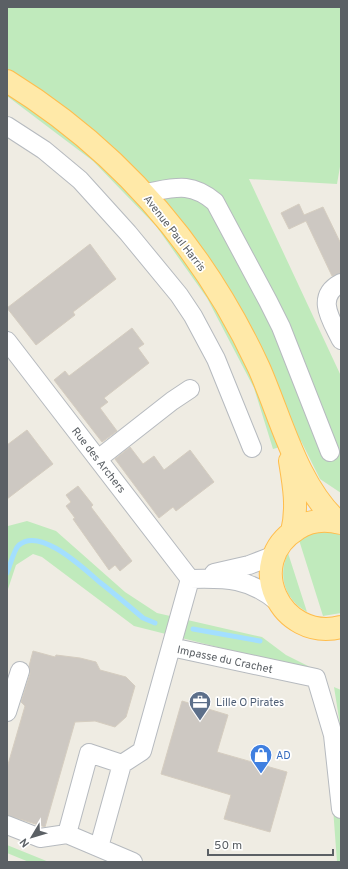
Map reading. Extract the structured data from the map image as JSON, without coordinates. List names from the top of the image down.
{
  "streets": {
    "main road": ["Avenue Paul Harris"],
    "street": ["Rue des Archers", "Impasse du Crachet"]
  },
  "places": {
    "office": ["Lille O Pirates"],
    "shop": ["AD"]
  },
  "scale_bar": "50 m",
  "north": "bottom left"
}
